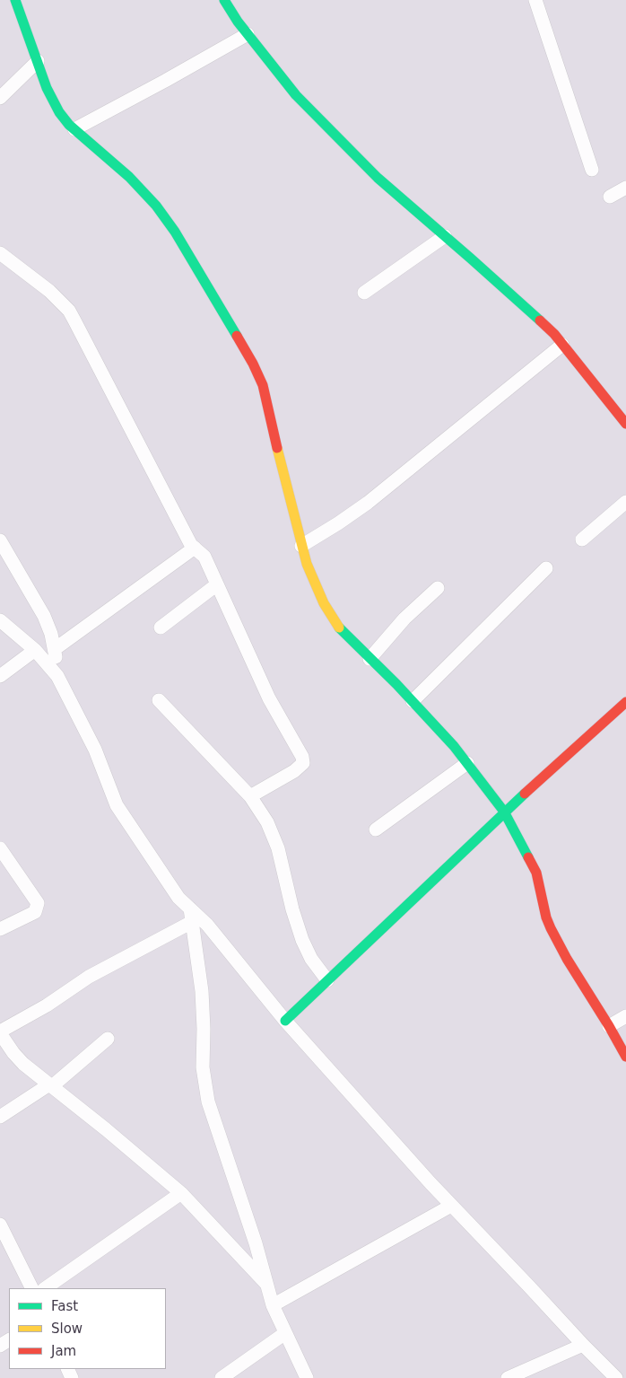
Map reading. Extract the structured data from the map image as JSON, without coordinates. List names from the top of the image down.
{
  "legend": ["Fast", "Slow", "Jam"]
}
